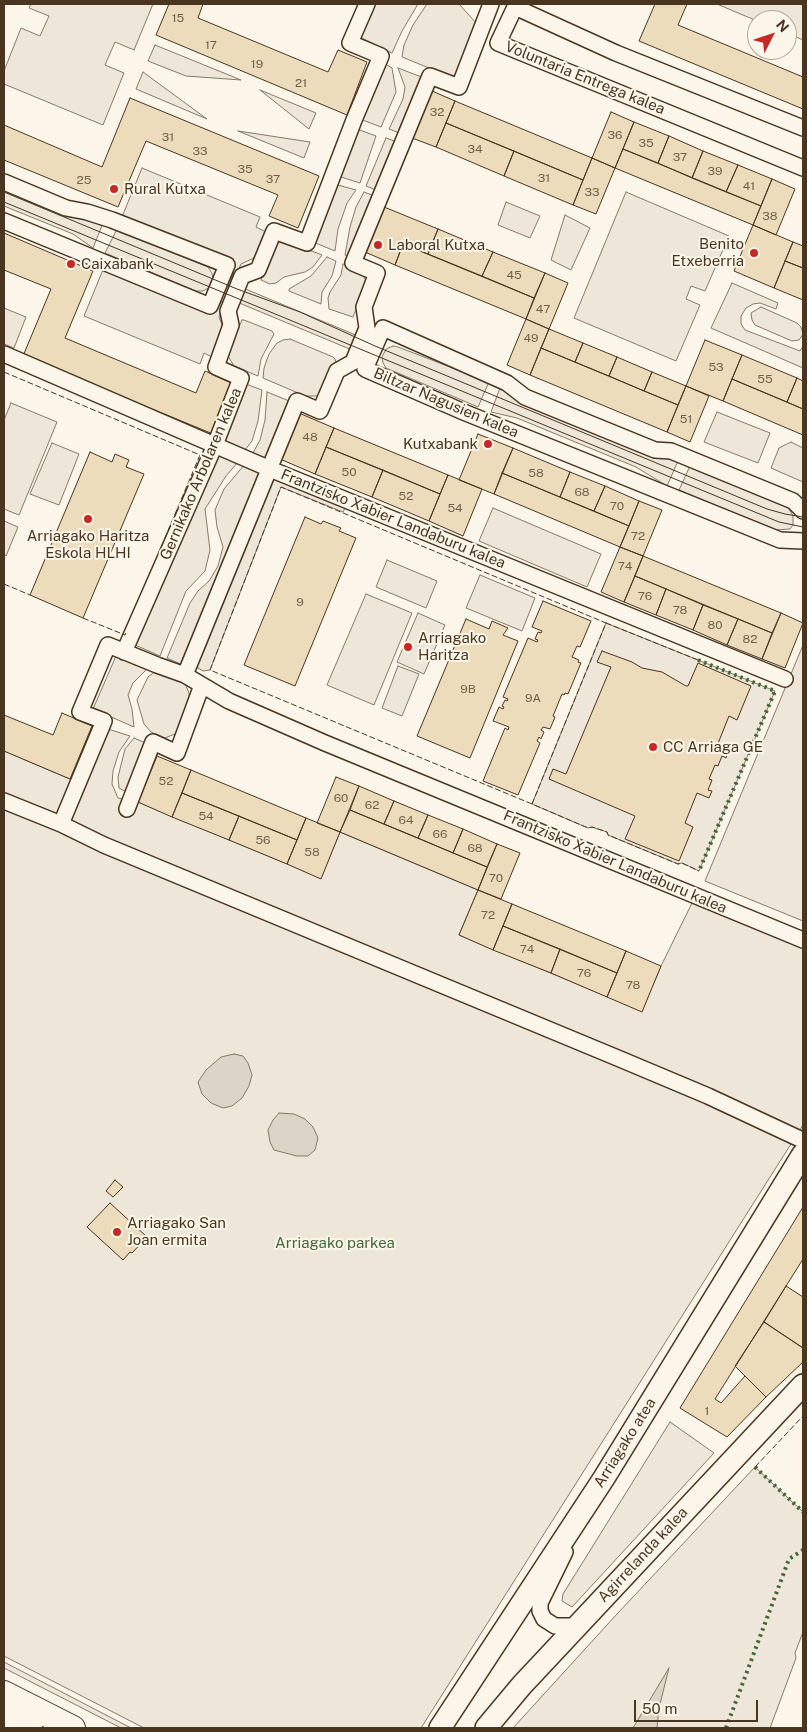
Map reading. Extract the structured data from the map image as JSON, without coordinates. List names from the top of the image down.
{
  "streets": {
    "main road": ["Arriagako atea", "Agirrelanda kalea"],
    "street": [
      "Voluntaria Entrega kalea",
      "Biltzar Nagusien kalea",
      "Gernikako Arbolaren kalea",
      "Frantzisko Xabier Landaburu kalea"
    ]
  },
  "crossings": [
    ["Gernikako Arbolaren kalea", "Frantzisko Xabier Landaburu kalea"]
  ],
  "parks": ["Arriagako parkea"],
  "places": [
    "Rural Kutxa",
    "Laboral Kutxa",
    "Benito Etxeberria",
    "Caixabank",
    "Kutxabank",
    "Arriagako Haritza Eskola HLHI",
    "Arriagako Haritza",
    "CC Arriaga GE",
    "Arriagako San Joan ermita"
  ],
  "house_numbers": [
    "15",
    "17",
    "19",
    "21",
    "32",
    "36",
    "31",
    "35",
    "34",
    "33",
    "37",
    "35",
    "39",
    "31",
    "37",
    "25",
    "41",
    "33",
    "38",
    "45",
    "47",
    "49",
    "53",
    "55",
    "51",
    "48",
    "50",
    "58",
    "68",
    "52",
    "70",
    "54",
    "72",
    "74",
    "76",
    "9",
    "78",
    "80",
    "82",
    "9B",
    "9A",
    "52",
    "60",
    "62",
    "54",
    "64",
    "66",
    "56",
    "68",
    "58",
    "70",
    "72",
    "74",
    "76",
    "78",
    "1"
  ],
  "scale_bar": "50 m",
  "north": "top right"
}
